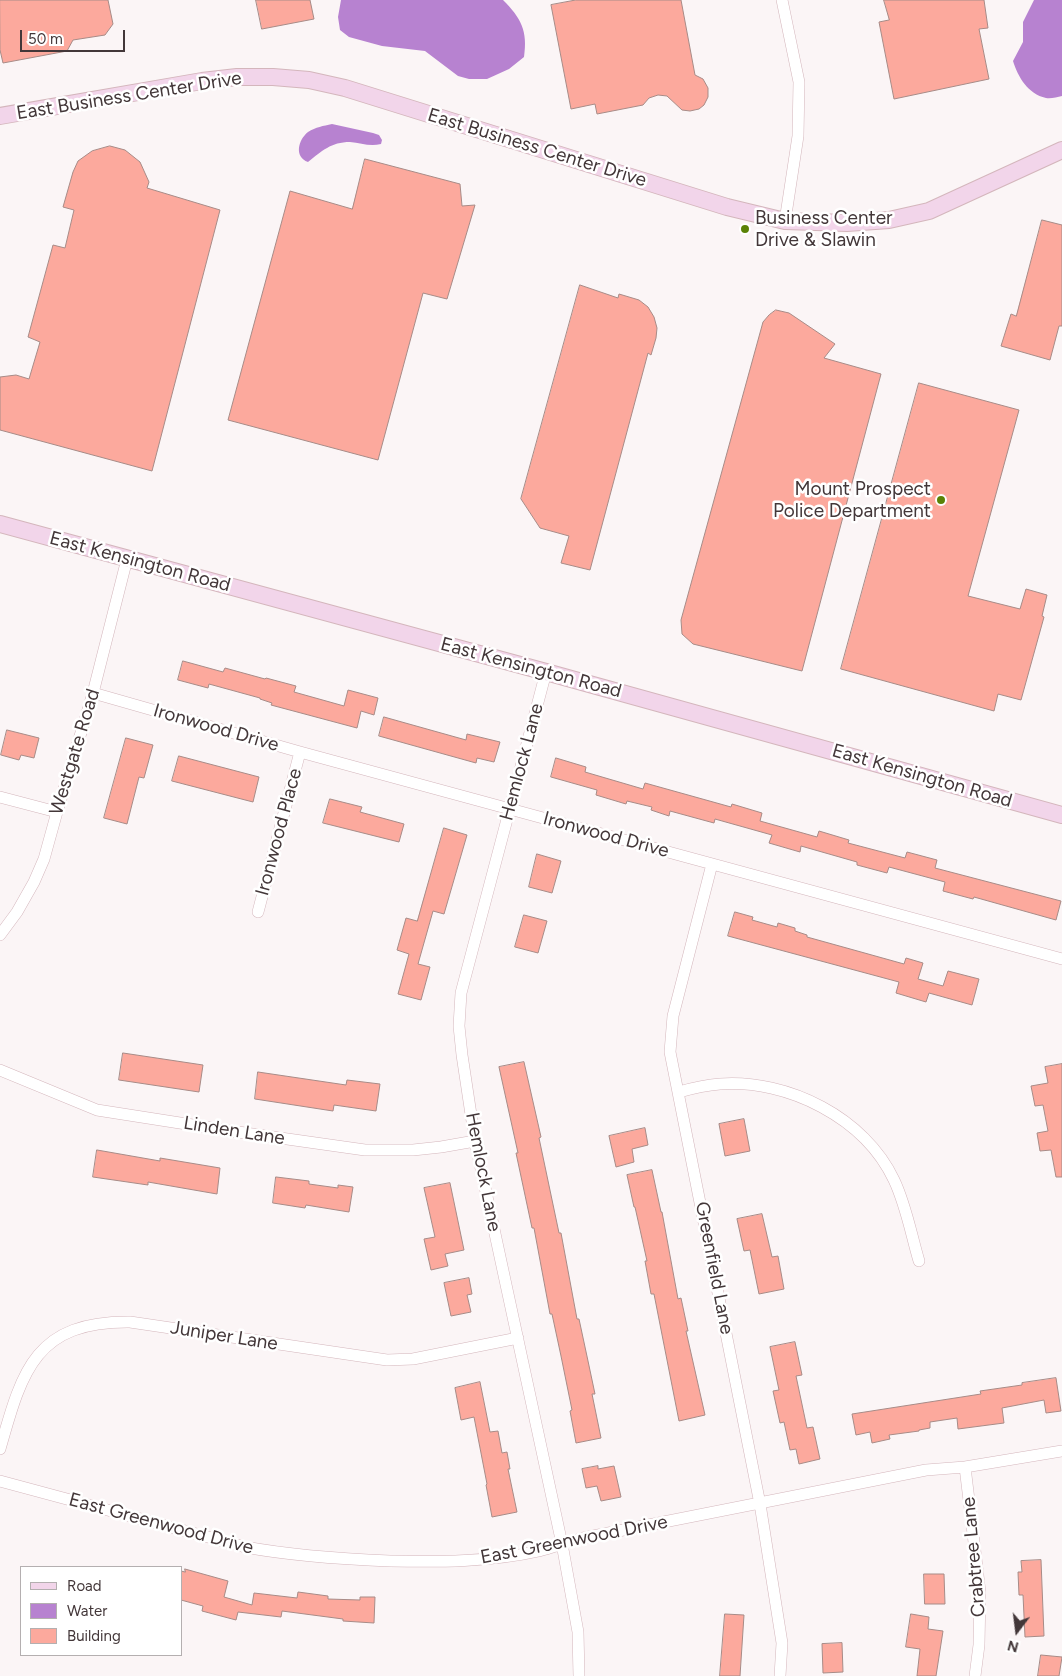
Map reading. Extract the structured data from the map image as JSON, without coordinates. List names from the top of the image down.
{
  "streets": {
    "main road": ["East Business Center Drive", "East Kensington Road"],
    "street": [
      "Ironwood Drive",
      "Westgate Road",
      "Hemlock Lane",
      "Ironwood Place",
      "Linden Lane",
      "Greenfield Lane",
      "Juniper Lane",
      "East Greenwood Drive",
      "Crabtree Lane"
    ]
  },
  "crossings": [
    ["East Kensington Road", "Westgate Road"],
    ["East Kensington Road", "Hemlock Lane"],
    ["Ironwood Drive", "Westgate Road"],
    ["Ironwood Drive", "Hemlock Lane"],
    ["Ironwood Drive", "Ironwood Place"],
    ["Ironwood Drive", "Greenfield Lane"],
    ["Hemlock Lane", "Linden Lane"],
    ["Hemlock Lane", "Juniper Lane"],
    ["Hemlock Lane", "East Greenwood Drive"],
    ["Greenfield Lane", "East Greenwood Drive"],
    ["East Greenwood Drive", "Crabtree Lane"]
  ],
  "places": ["Business Center Drive & Slawin", "Mount Prospect Police Department"],
  "legend": ["Road", "Water", "Building"],
  "scale_bar": "50 m",
  "north": "bottom"
}
